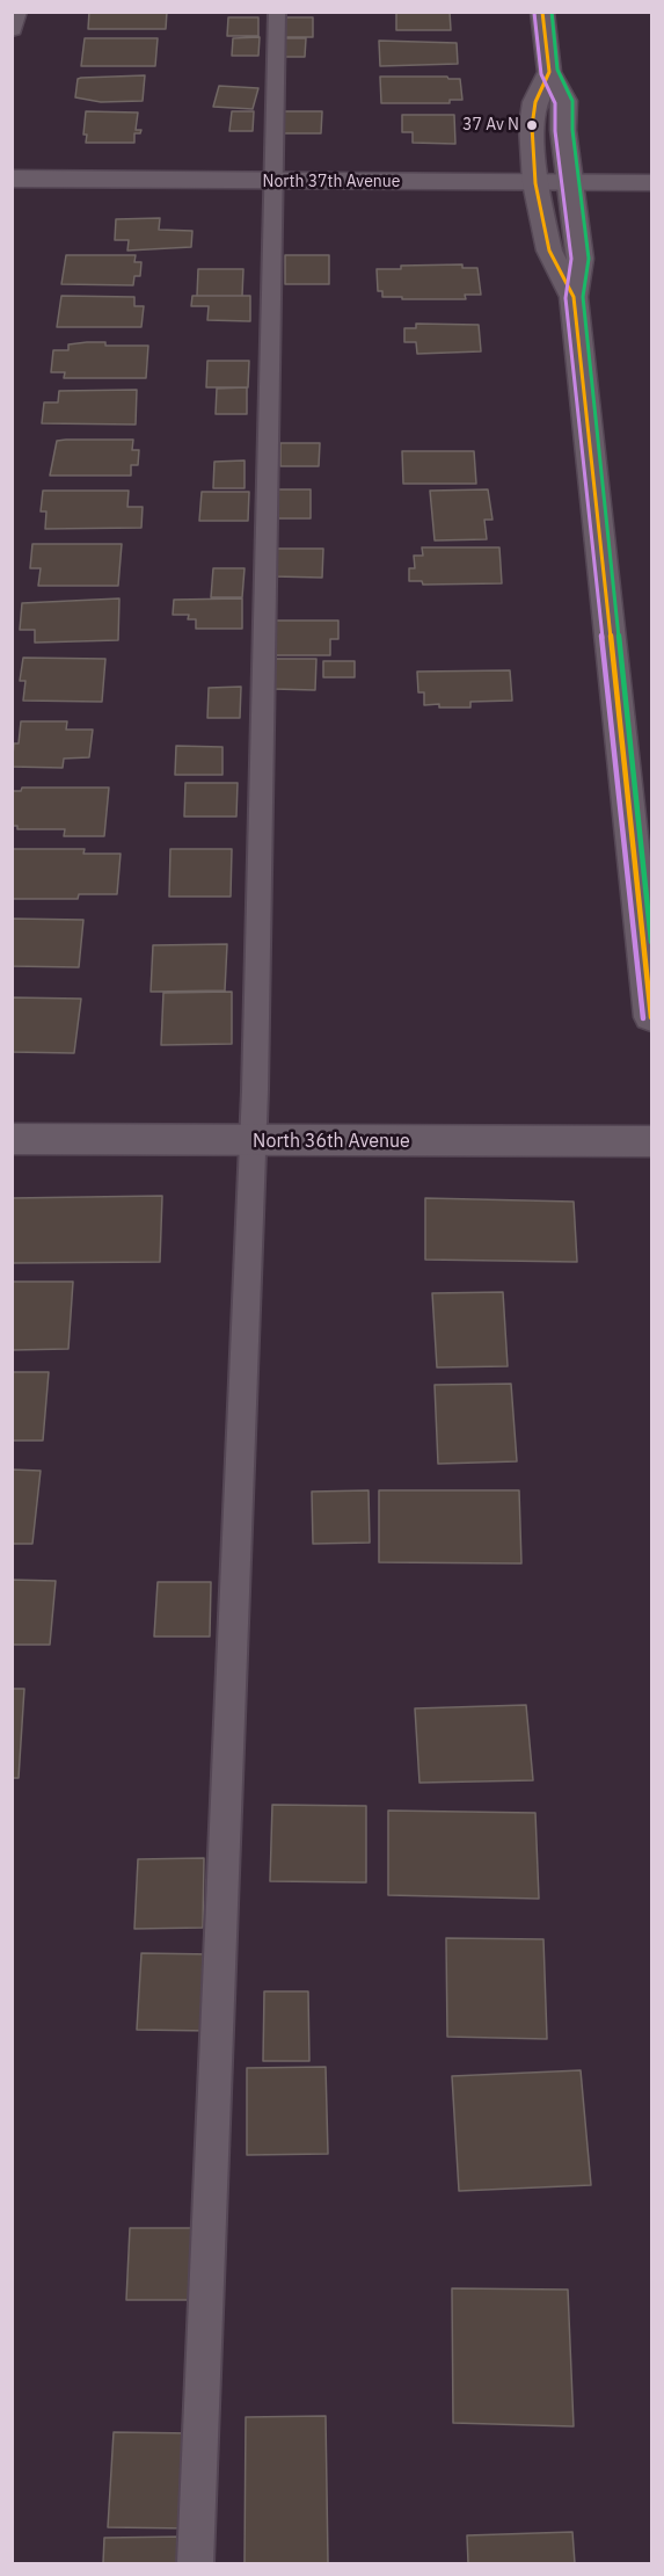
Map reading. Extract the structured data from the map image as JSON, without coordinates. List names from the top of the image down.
{
  "streets": {
    "street": ["North 37th Avenue", "North 36th Avenue"]
  },
  "places": ["37 Av N"]
}
